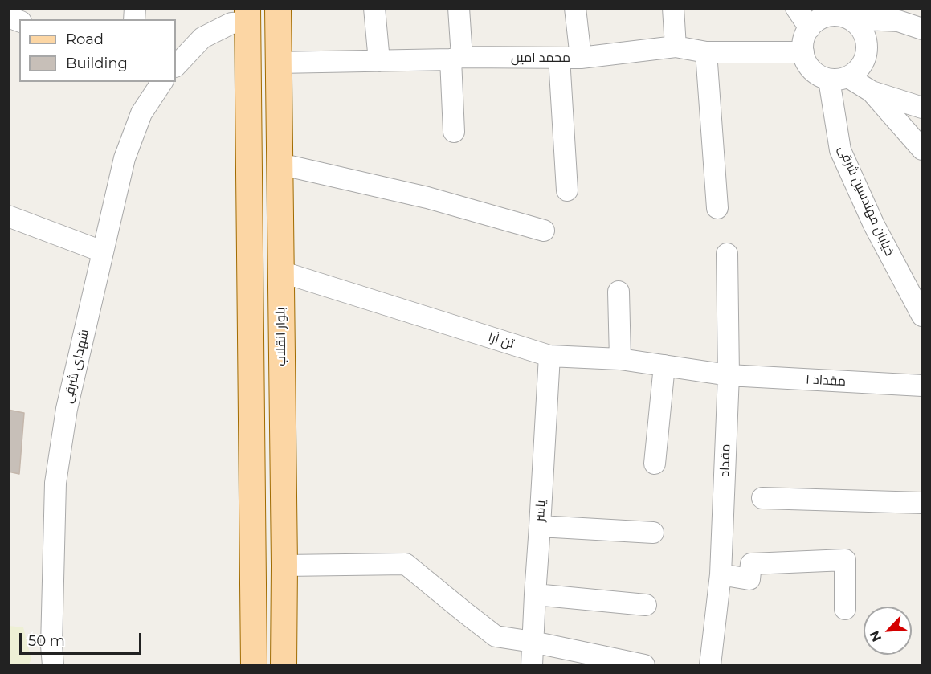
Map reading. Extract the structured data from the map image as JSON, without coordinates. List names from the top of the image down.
{
  "streets": {
    "main road": ["بلوار انقلاب"],
    "street": [
      "محمد امین",
      "خیابان مهندسین شرقی",
      "تن آرا",
      "شهدای شرقی",
      "مقداد ۱",
      "مقداد",
      "یاسر"
    ]
  },
  "crossings": [
    ["محمد امین", "خیابان مهندسین شرقی"],
    ["محمد امین", "بلوار انقلاب"],
    ["بلوار انقلاب", "تن آرا"],
    ["تن آرا", "مقداد ۱"],
    ["تن آرا", "مقداد"],
    ["تن آرا", "یاسر"],
    ["مقداد ۱", "مقداد"]
  ],
  "legend": ["Road", "Building"],
  "scale_bar": "50 m",
  "north": "bottom left"
}
